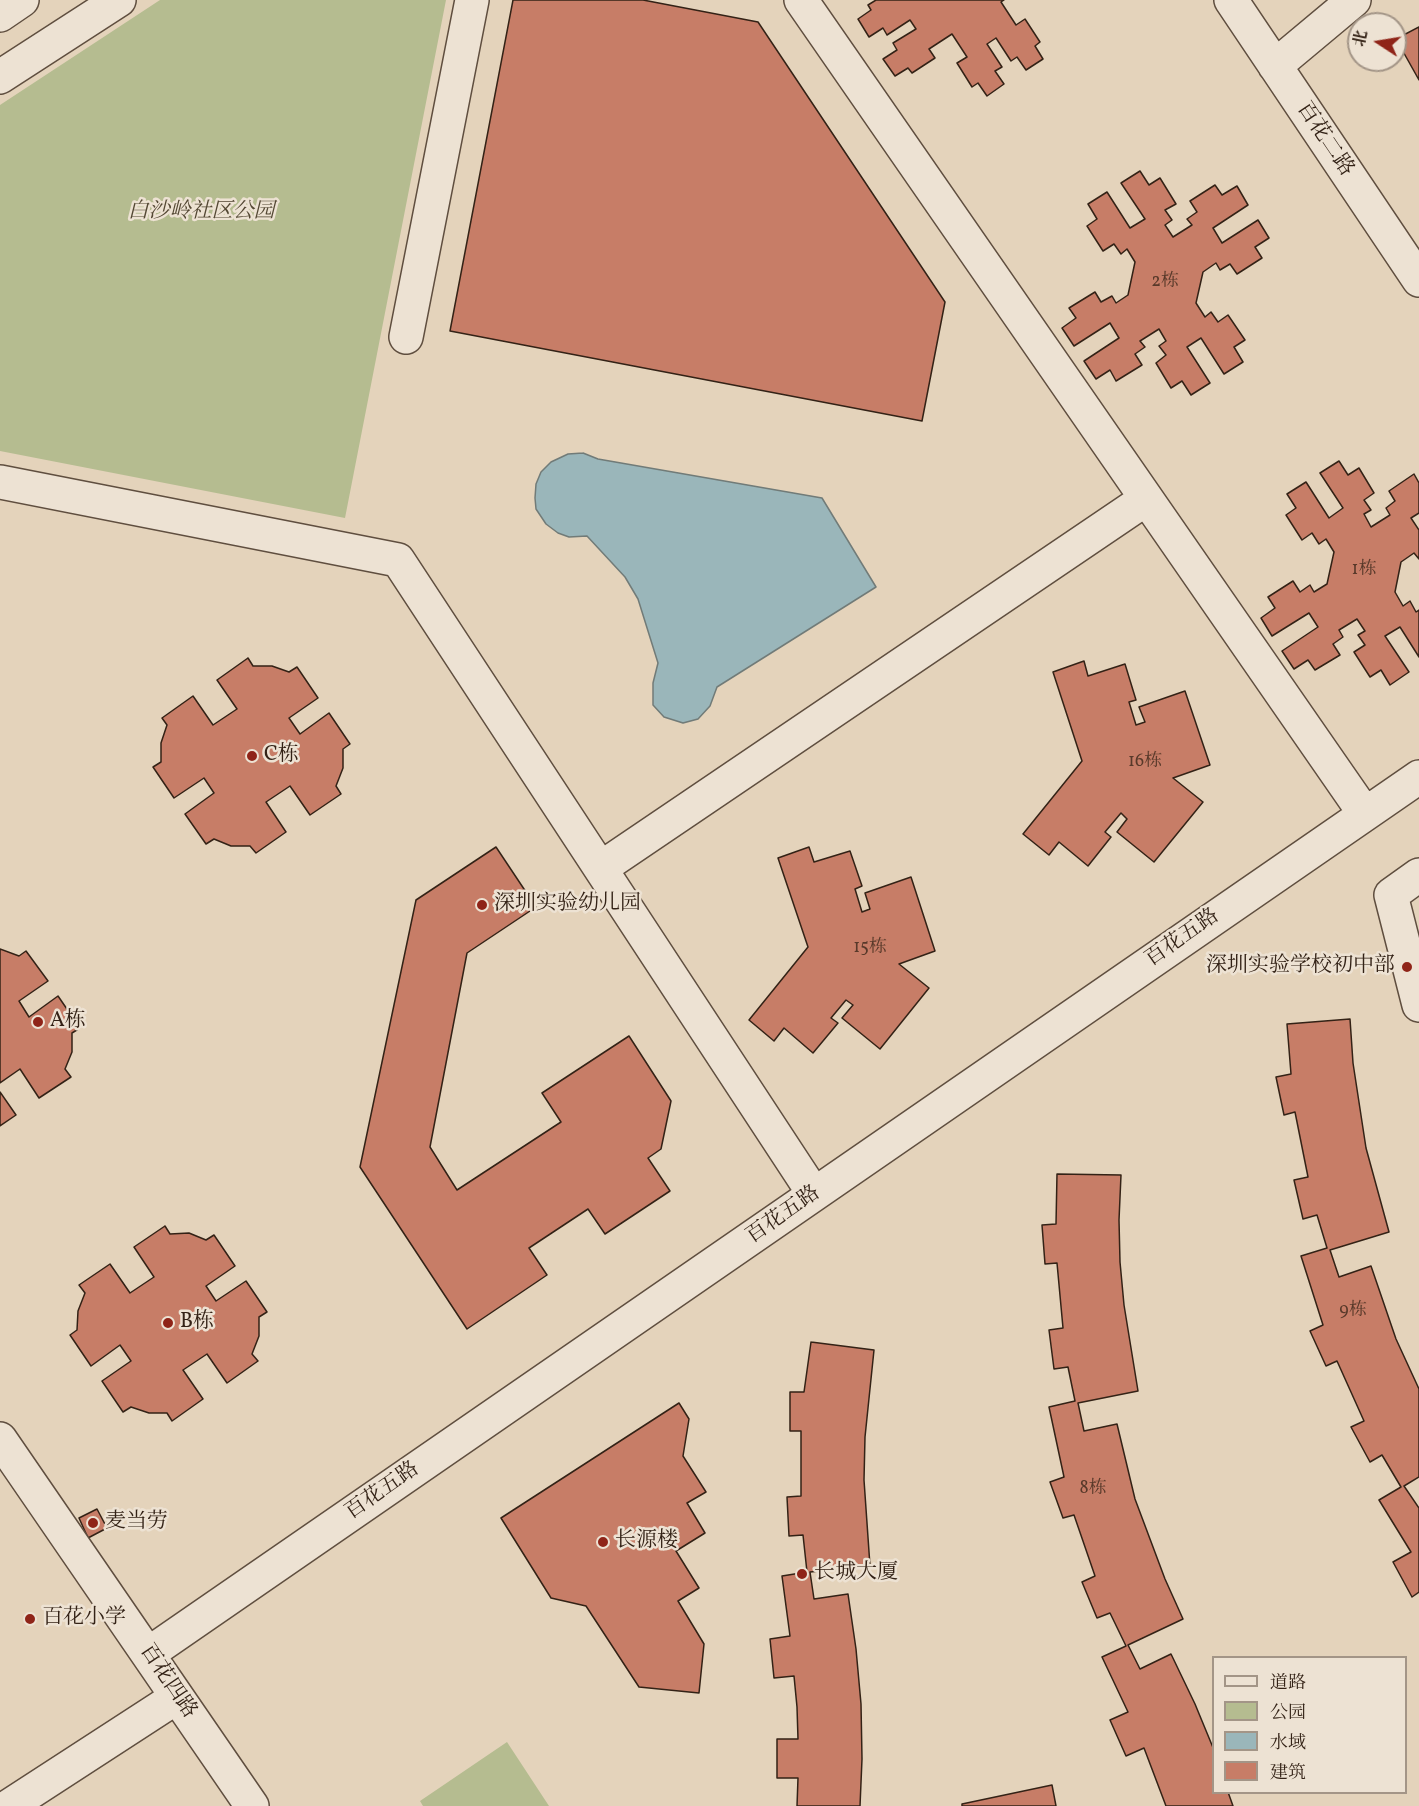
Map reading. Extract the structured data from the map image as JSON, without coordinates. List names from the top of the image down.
{
  "streets": {
    "street": ["百花二路", "百花五路", "百花四路"]
  },
  "crossings": [
    ["百花五路", "百花四路"]
  ],
  "parks": ["白沙岭社区公园"],
  "places": [
    "C栋",
    "深圳实验幼儿园",
    "深圳实验学校初中部",
    "A栋",
    "B栋",
    "麦当劳",
    "长源楼",
    "长城大厦",
    "百花小学"
  ],
  "house_numbers": [
    "2栋",
    "1栋",
    "16栋",
    "15栋",
    "9栋",
    "8栋"
  ],
  "legend": [
    "道路",
    "公园",
    "水域",
    "建筑"
  ],
  "north": "left"
}
